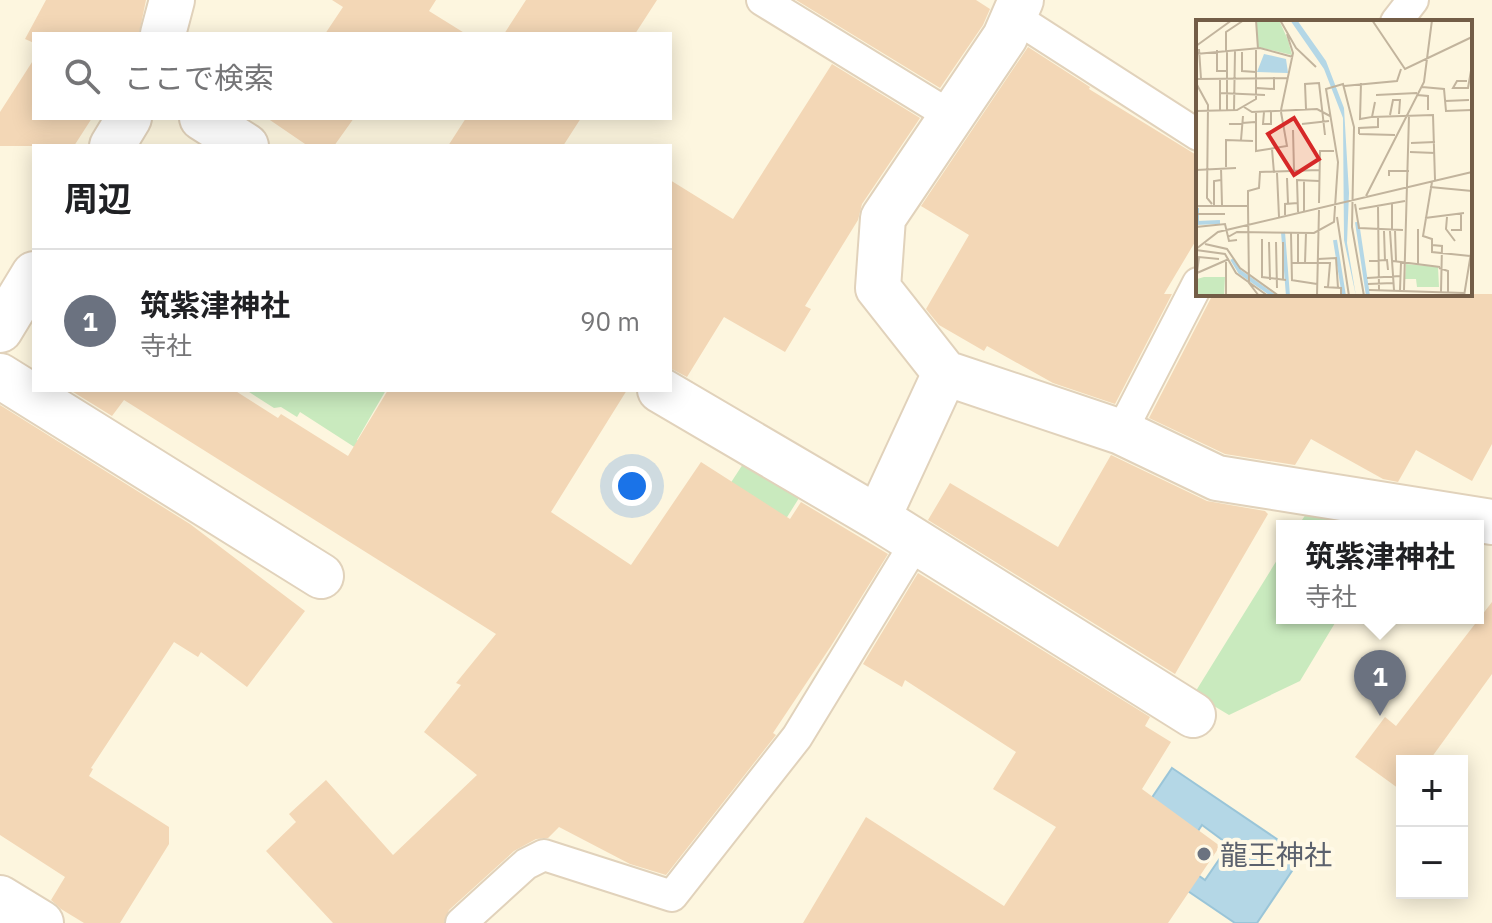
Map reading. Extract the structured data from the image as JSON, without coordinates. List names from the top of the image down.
{
  "places": ["龍王神社"],
  "page": {
    "search": "ここで検索",
    "heading": "周辺",
    "list": [
      {
        "mark": "1",
        "name": "筑紫津神社",
        "note": "寺社",
        "value": "90 m"
      }
    ],
    "popup": ["筑紫津神社", "寺社"],
    "pins": "1",
    "map_buttons": ["+", "−"]
  }
}
